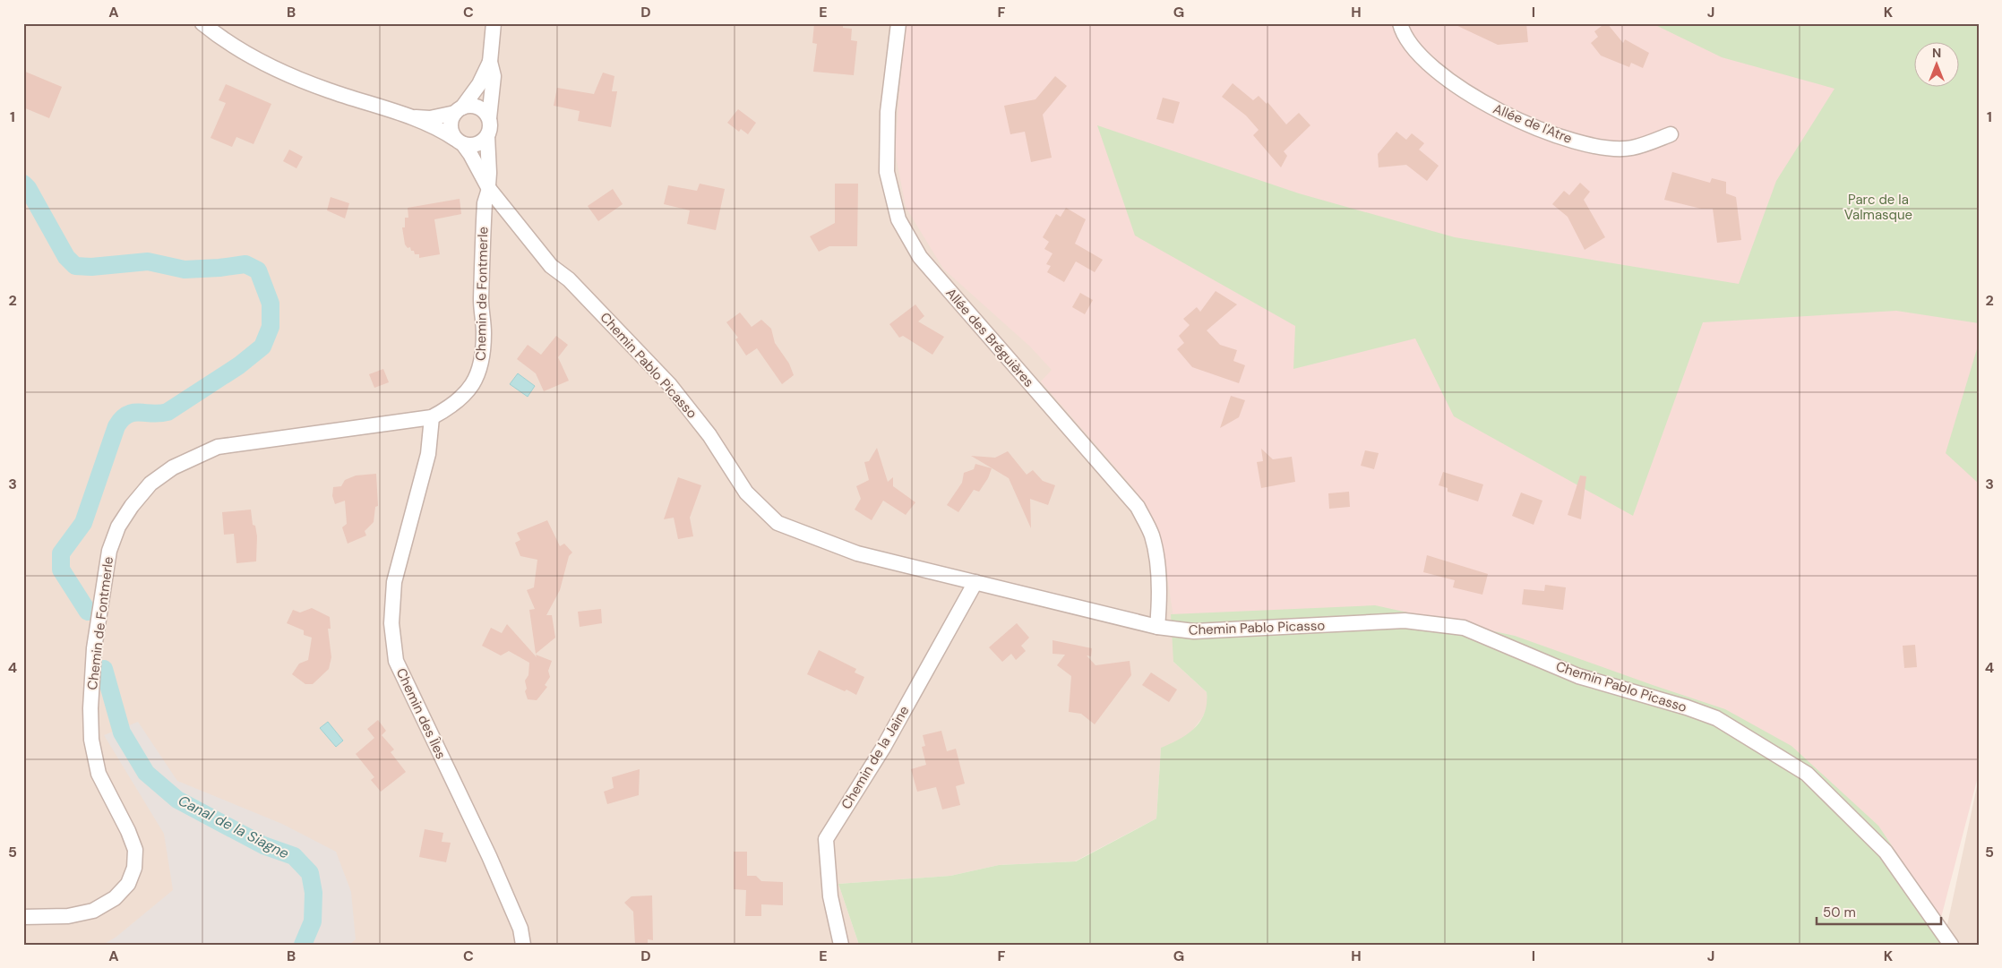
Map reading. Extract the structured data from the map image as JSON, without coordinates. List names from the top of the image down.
{
  "streets": {
    "street": [
      "Allée de l'Atre",
      "Chemin de Fontmerle",
      "Allée des Bréguières",
      "Chemin Pablo Picasso",
      "Chemin des Îles",
      "Chemin de la Jaine"
    ]
  },
  "crossings": [
    ["Chemin de Fontmerle", "Chemin Pablo Picasso"],
    ["Chemin de Fontmerle", "Chemin des Îles"],
    ["Allée des Bréguières", "Chemin Pablo Picasso"],
    ["Chemin Pablo Picasso", "Chemin de la Jaine"]
  ],
  "water": ["Canal de la Siagne"],
  "parks": ["Parc de la Valmasque"],
  "scale_bar": "50 m",
  "north": "top",
  "grid": {
    "columns": [
      "A",
      "B",
      "C",
      "D",
      "E",
      "F",
      "G",
      "H",
      "I",
      "J",
      "K"
    ],
    "rows": [
      "1",
      "2",
      "3",
      "4",
      "5"
    ]
  }
}
